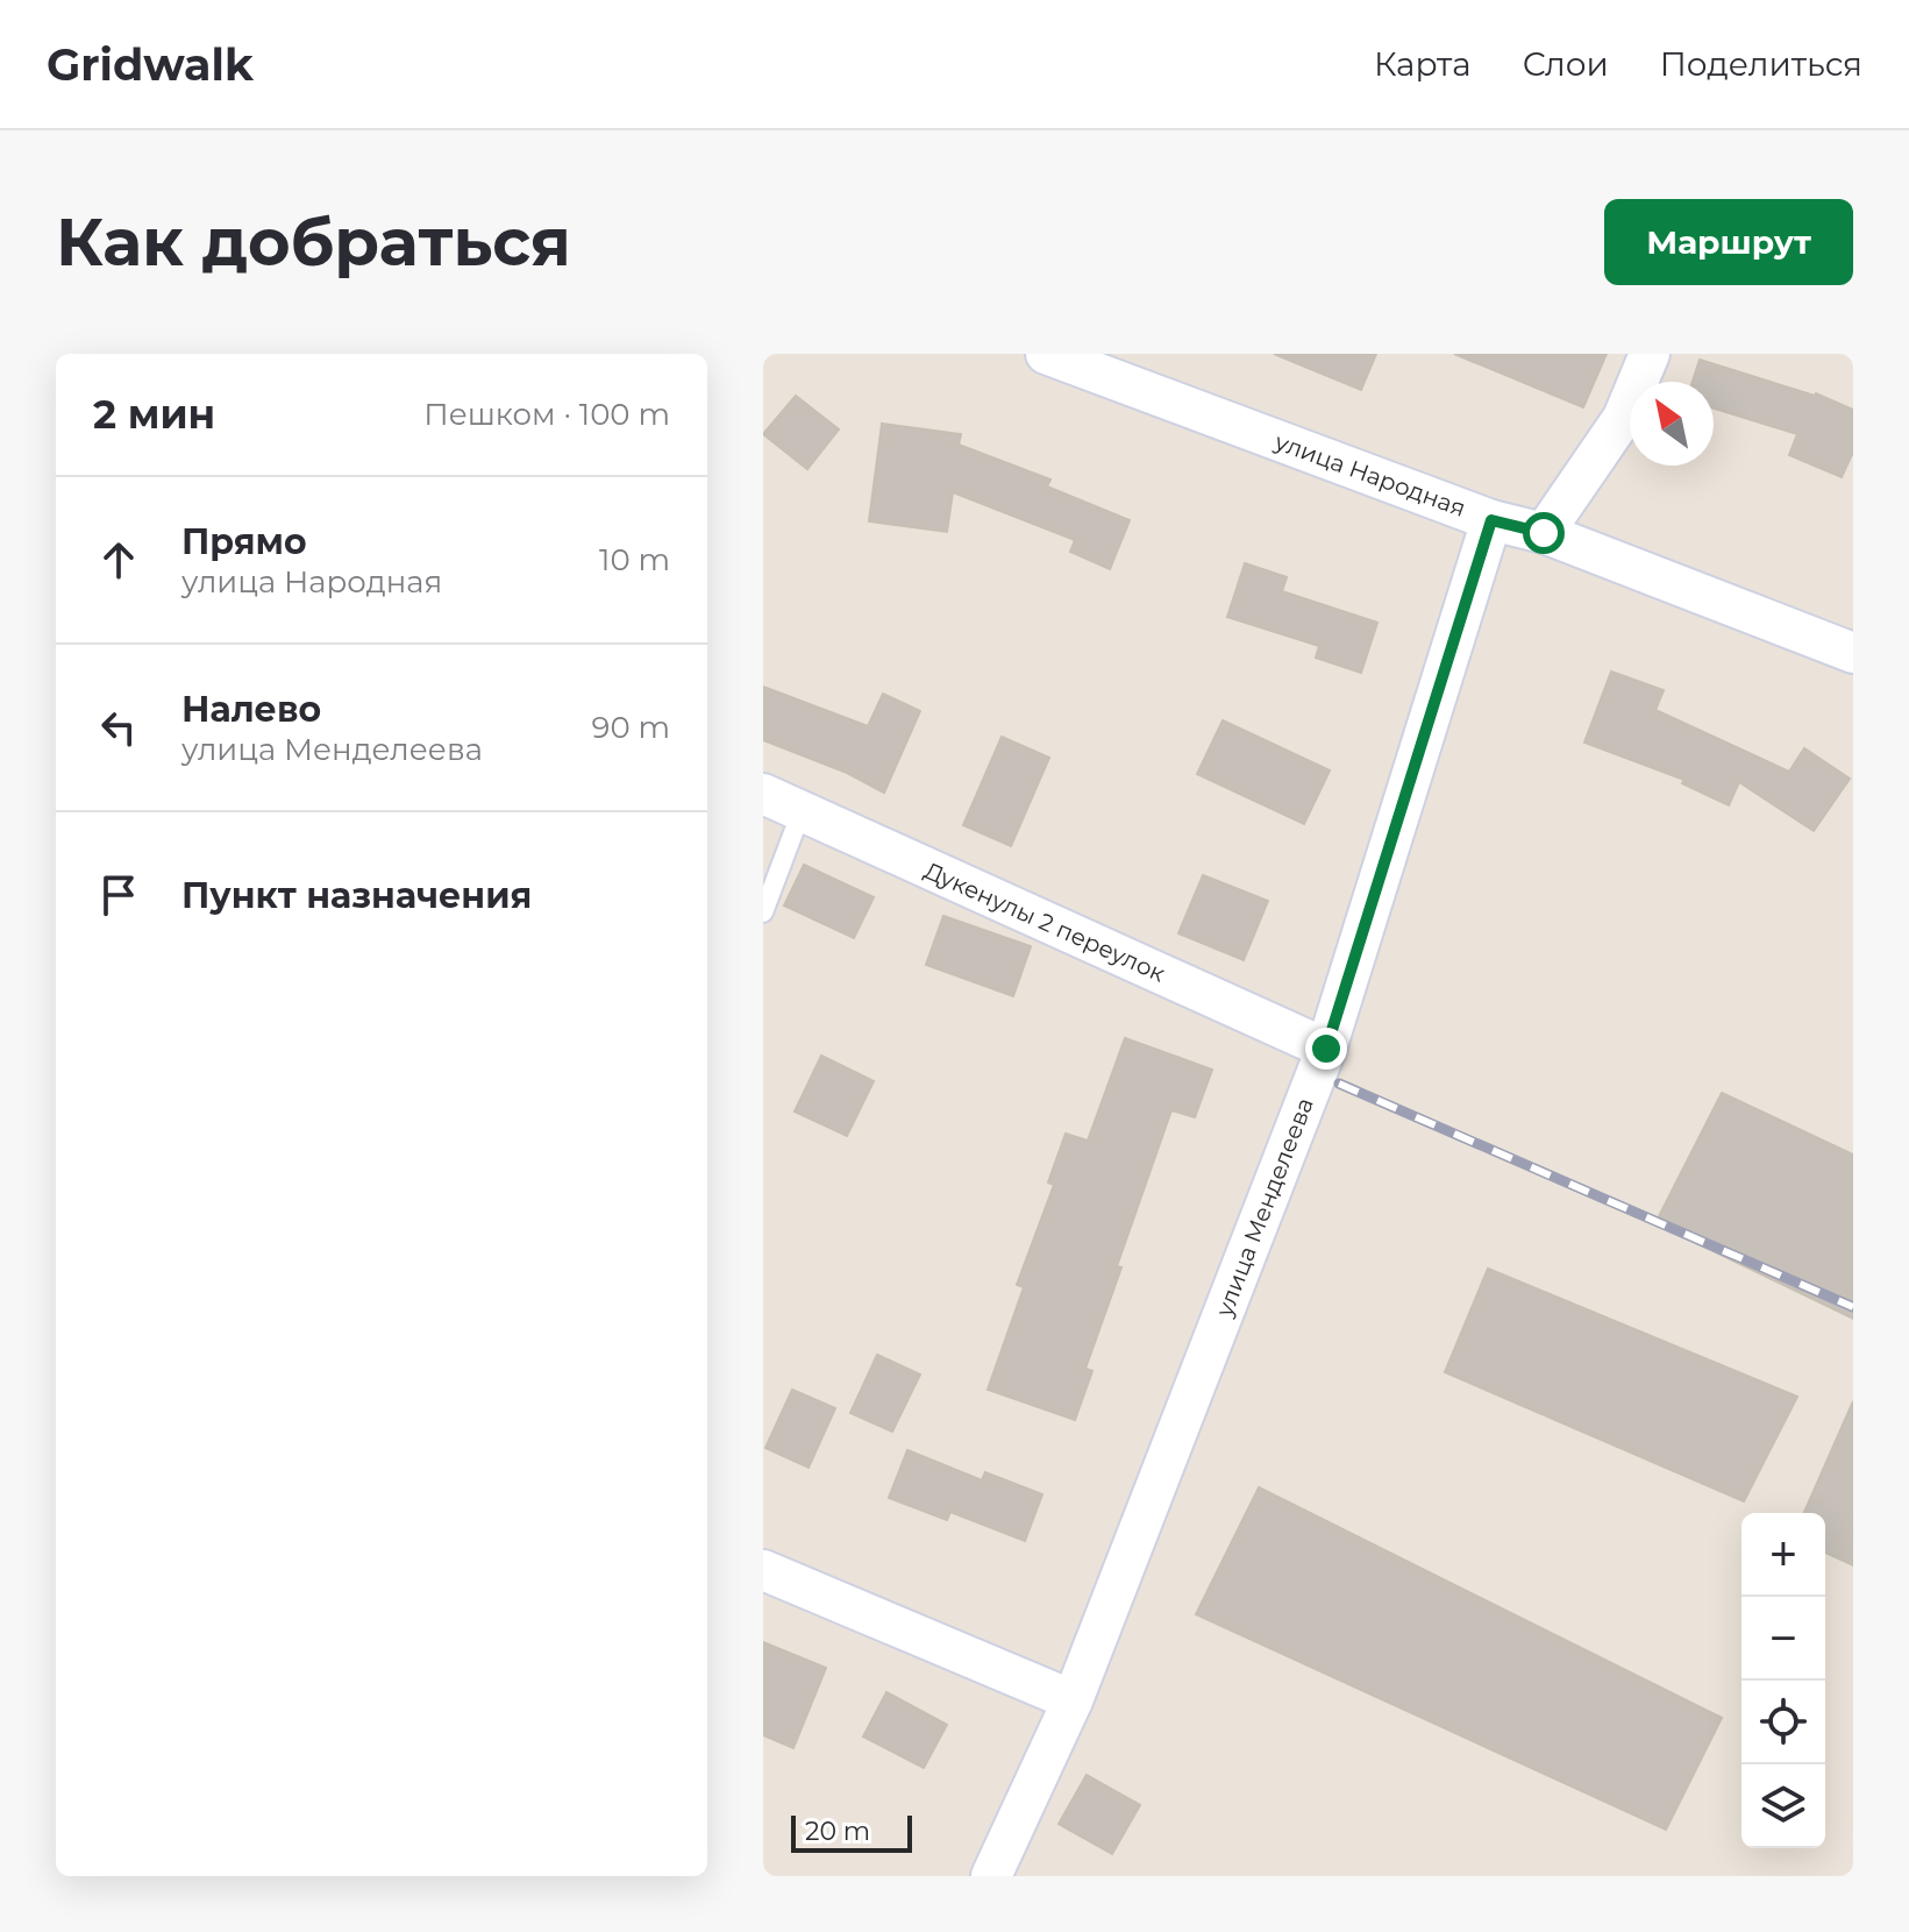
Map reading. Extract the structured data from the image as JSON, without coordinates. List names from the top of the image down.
{
  "streets": {
    "street": ["улица Народная", "Дукенулы 2 переулок", "улица Менделеева"]
  },
  "crossings": [
    ["улица Народная", "улица Менделеева"],
    ["Дукенулы 2 переулок", "улица Менделеева"]
  ],
  "scale_bar": "20 m",
  "north": "top left",
  "page": {
    "header": "Gridwalk",
    "nav": ["Карта", "Слои", "Поделиться"],
    "buttons": "Маршрут",
    "title": "Как добраться",
    "heading": ["2 мин", "Пешком · 100 m"],
    "list": [
      ["Прямо", "улица Народная", "10 m"],
      ["Налево", "улица Менделеева", "90 m"],
      "Пункт назначения"
    ],
    "map_buttons": ["+", "−"],
    "scale": "20 m"
  }
}
